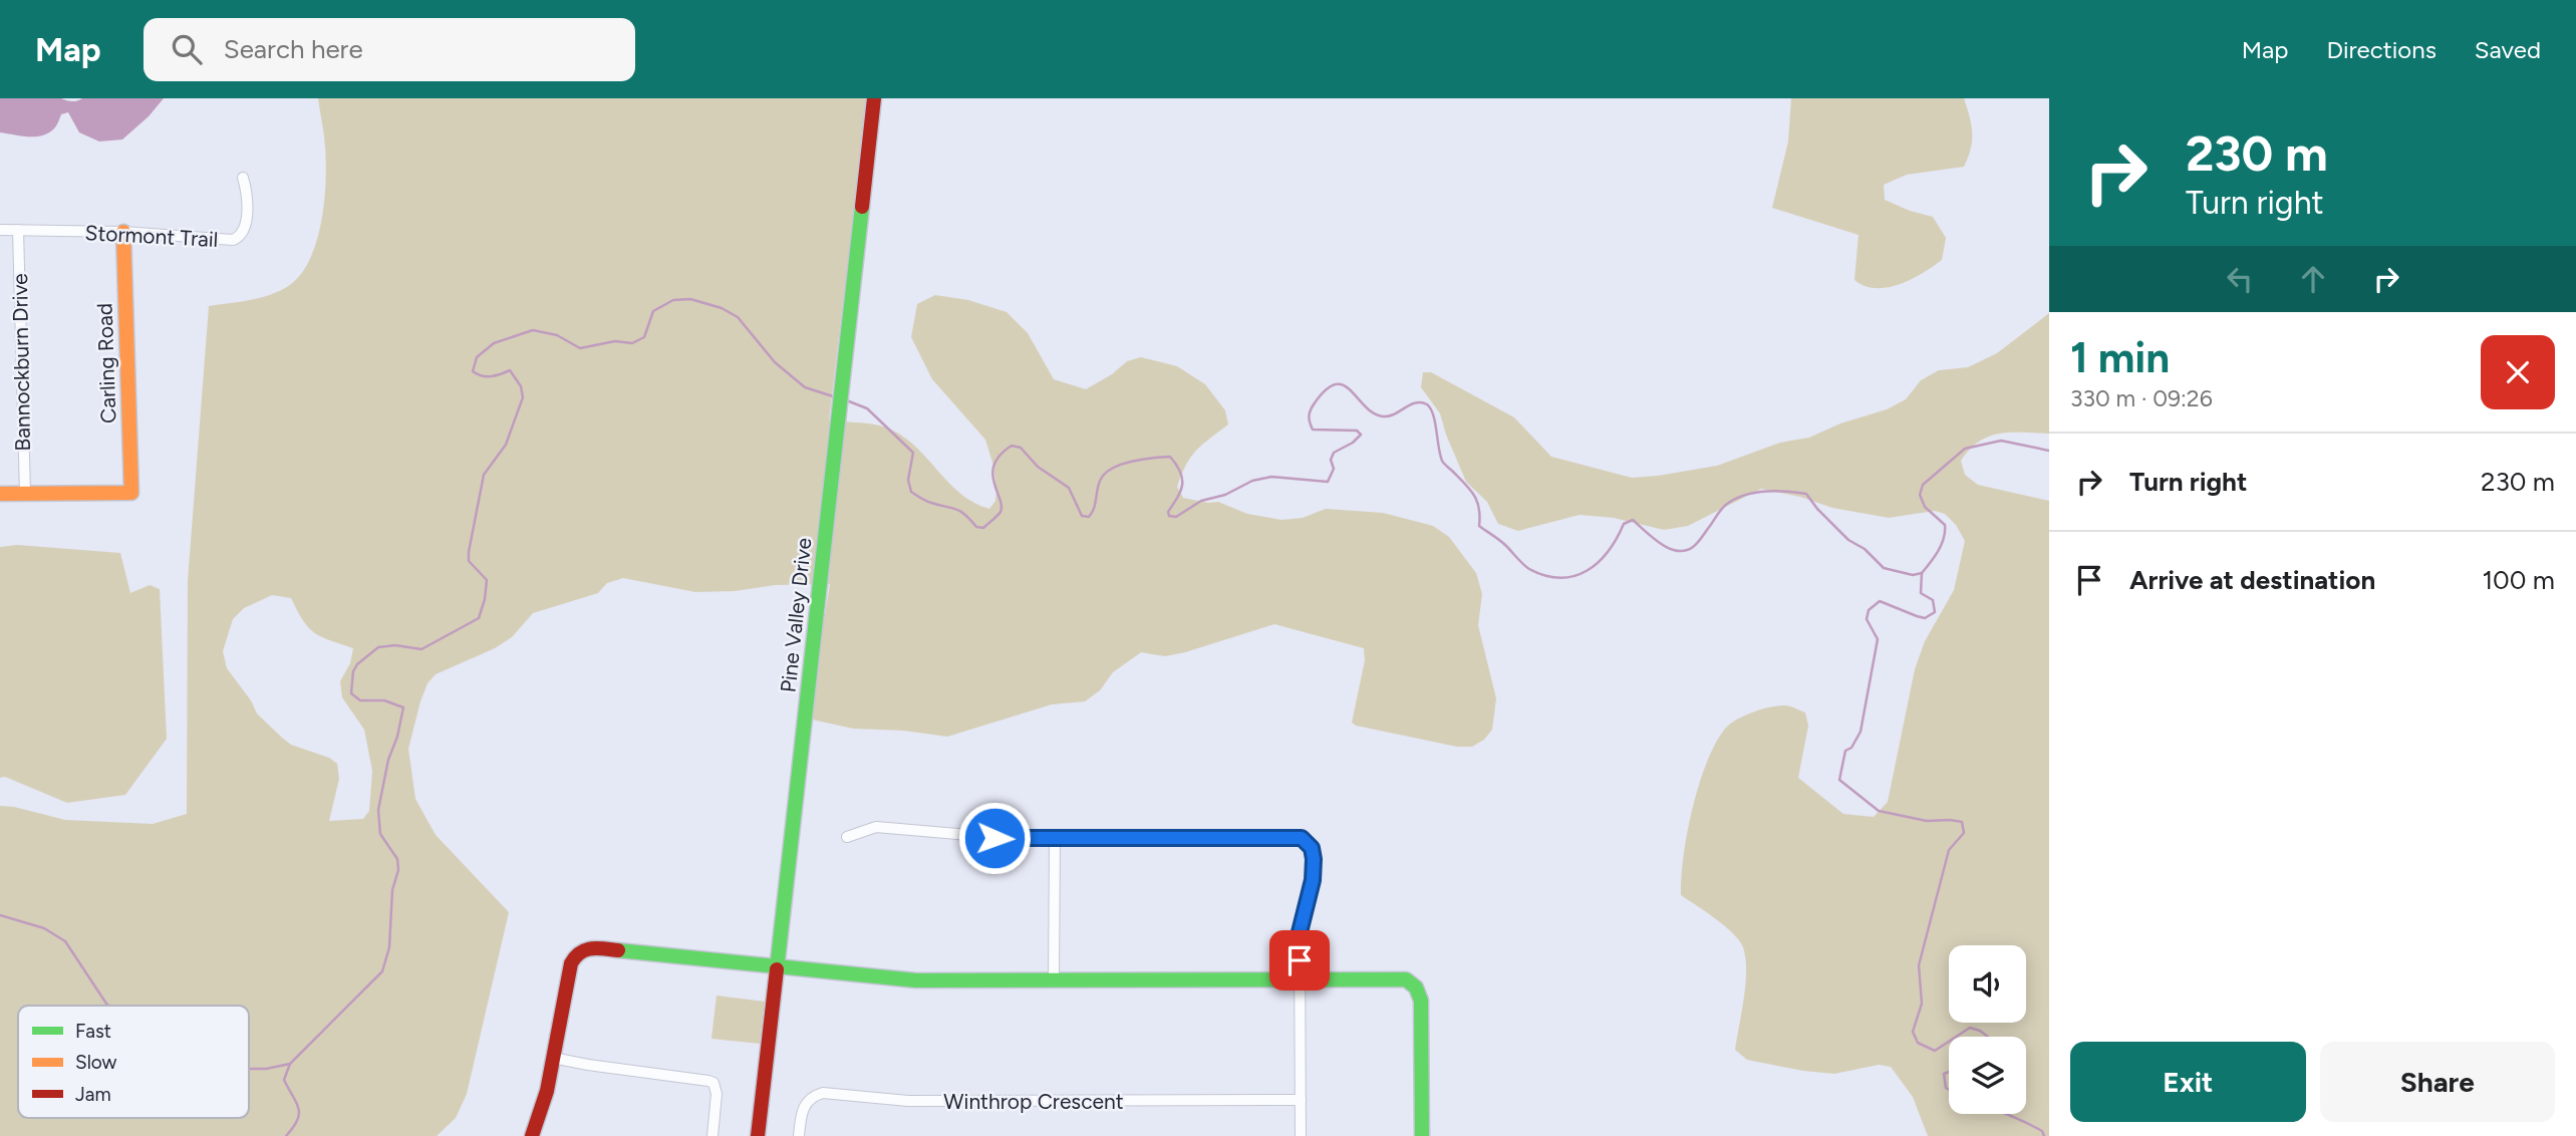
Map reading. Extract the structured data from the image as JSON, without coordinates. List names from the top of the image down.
{
  "streets": {
    "street": [
      "Stormont Trail",
      "Bannockburn Drive",
      "Carling Road",
      "Pine Valley Drive",
      "Winthrop Crescent"
    ]
  },
  "crossings": [
    ["Stormont Trail", "Bannockburn Drive"],
    ["Stormont Trail", "Carling Road"],
    ["Bannockburn Drive", "Carling Road"]
  ],
  "legend": ["Fast", "Slow", "Jam"],
  "page": {
    "header": "Map",
    "search": "Search here",
    "nav": ["Map", "Directions", "Saved"],
    "turn": ["230 m", "Turn right"],
    "heading": ["1 min", "330 m · 09:26"],
    "list": [
      {
        "name": "Turn right",
        "value": "230 m"
      },
      {
        "name": "Arrive at destination",
        "value": "100 m"
      }
    ],
    "buttons": ["Exit", "Share"]
  }
}
